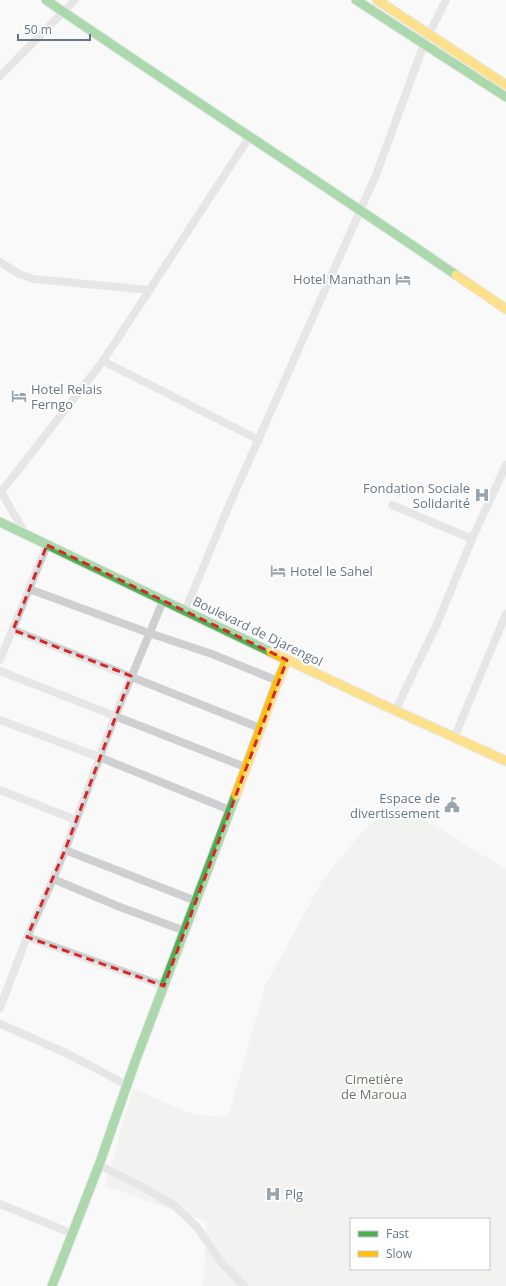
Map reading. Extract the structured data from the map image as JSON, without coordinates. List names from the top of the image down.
{
  "streets": {
    "main road": ["Boulevard de Djarengol"]
  },
  "parks": ["Cimetière de Maroua"],
  "places": {
    "hotel": ["Hotel Manathan", "Hotel Relais Ferngo", "Hotel le Sahel"],
    "hospital": ["Fondation Sociale Solidarité", "Plg"],
    "public building": ["Espace de divertissement"]
  },
  "legend": ["Fast", "Slow"],
  "scale_bar": "50 m"
}
